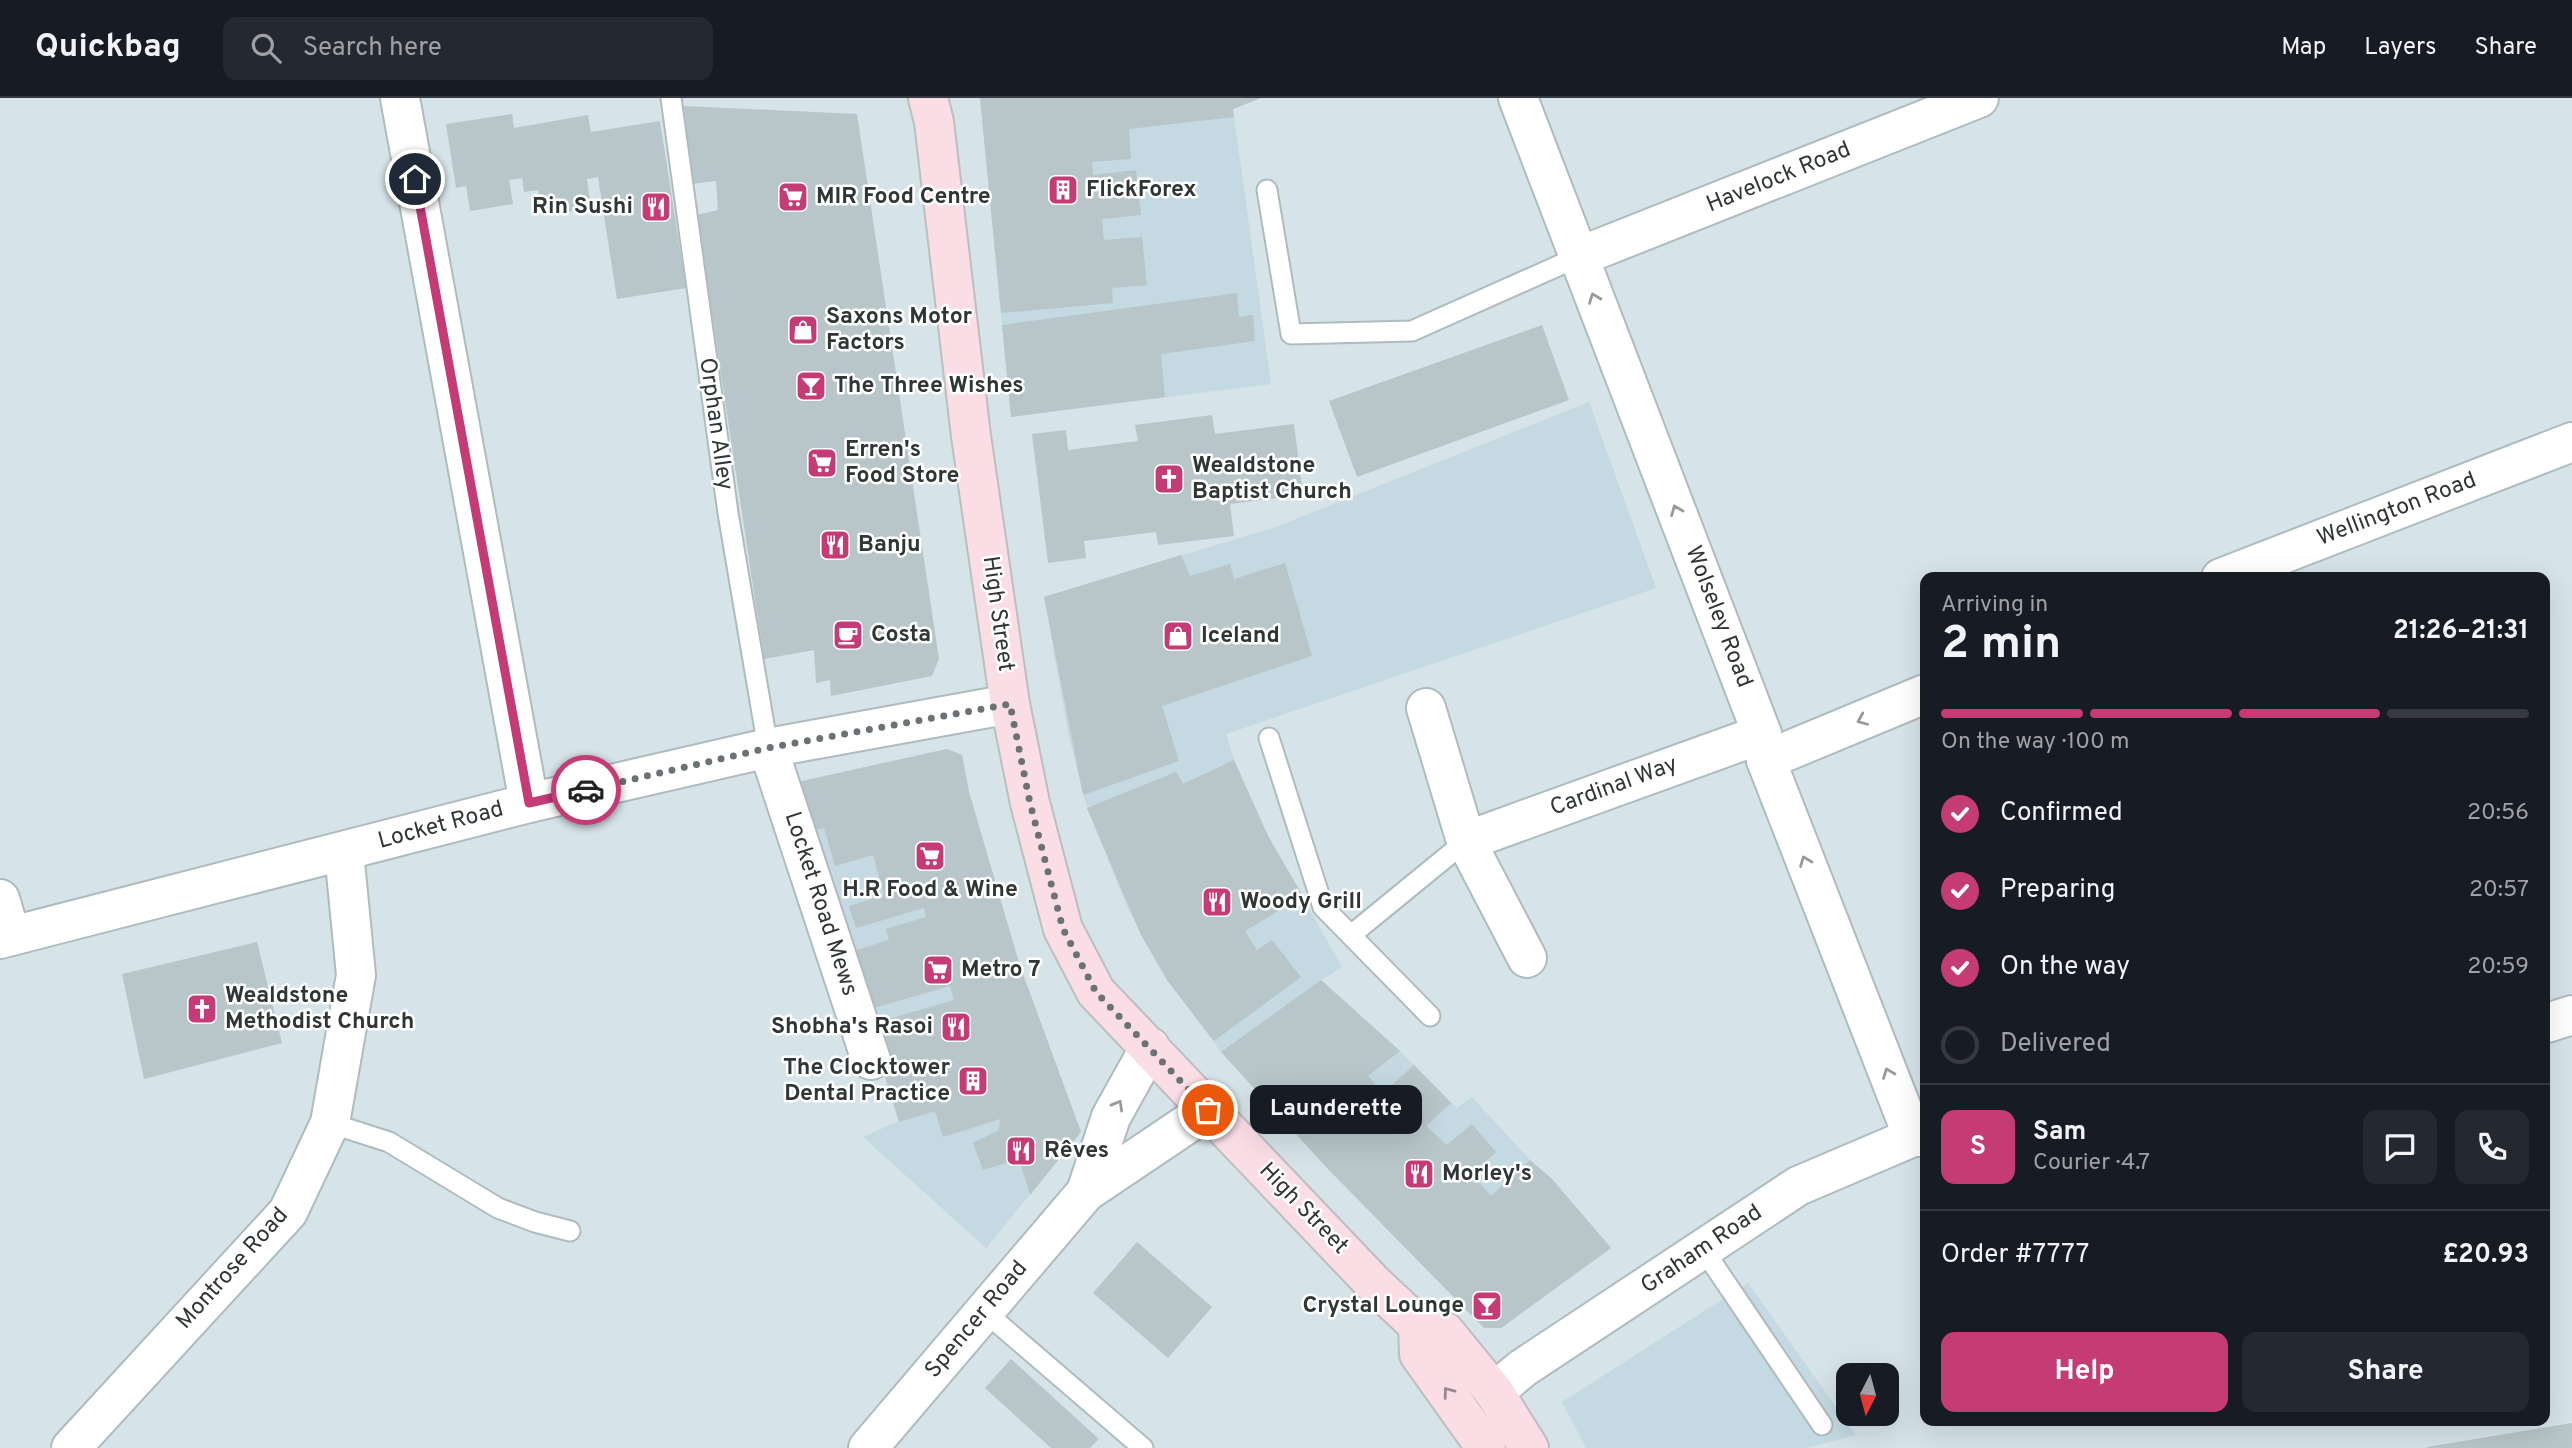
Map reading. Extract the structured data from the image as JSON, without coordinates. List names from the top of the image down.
{
  "streets": {
    "main road": ["High Street"],
    "street": [
      "Havelock Road",
      "Wellington Road",
      "Wolseley Road",
      "Cardinal Way",
      "Locket Road",
      "Locket Road Mews",
      "Graham Road",
      "Montrose Road",
      "Spencer Road"
    ],
    "lane": ["Orphan Alley"]
  },
  "crossings": [
    ["Havelock Road", "Wolseley Road"],
    ["Orphan Alley", "Locket Road"],
    ["Orphan Alley", "Locket Road Mews"],
    ["High Street", "Locket Road"],
    ["High Street", "Graham Road"],
    ["High Street", "Spencer Road"],
    ["Wolseley Road", "Cardinal Way"],
    ["Wolseley Road", "Graham Road"],
    ["Locket Road", "Locket Road Mews"],
    ["Locket Road", "Montrose Road"]
  ],
  "one_way": ["Wolseley Road"],
  "places": {
    "building": ["FlickForex", "The Clocktower Dental Practice"],
    "supermarket": [
      "MIR Food Centre",
      "Erren's Food Store",
      "H.R Food & Wine",
      "Metro 7"
    ],
    "restaurant": [
      "Rin Sushi",
      "Banju",
      "Woody Grill",
      "Shobha's Rasoi",
      "Rêves",
      "Morley's"
    ],
    "shop": ["Saxons Motor Factors", "Iceland"],
    "bar": ["The Three Wishes", "Crystal Lounge"],
    "church": ["Wealdstone Baptist Church", "Wealdstone Methodist Church"],
    "cafe": ["Costa"],
    "other": ["Launderette"]
  },
  "north": "bottom",
  "page": {
    "header": "Quickbag",
    "search": "Search here",
    "nav": ["Map", "Layers", "Share"],
    "heading": ["2 min", "Arriving in", "21:26–21:31"],
    "panel": [
      "Sam",
      "Courier · 4.7",
      "Order #7777",
      "£20.93"
    ],
    "bar": "On the way · 100 m",
    "list": [
      ["Confirmed", "20:56"],
      ["Preparing", "20:57"],
      ["On the way", "20:59"],
      "Delivered"
    ],
    "bubble": "Launderette",
    "round": "S",
    "buttons": ["Help", "Share"]
  }
}
